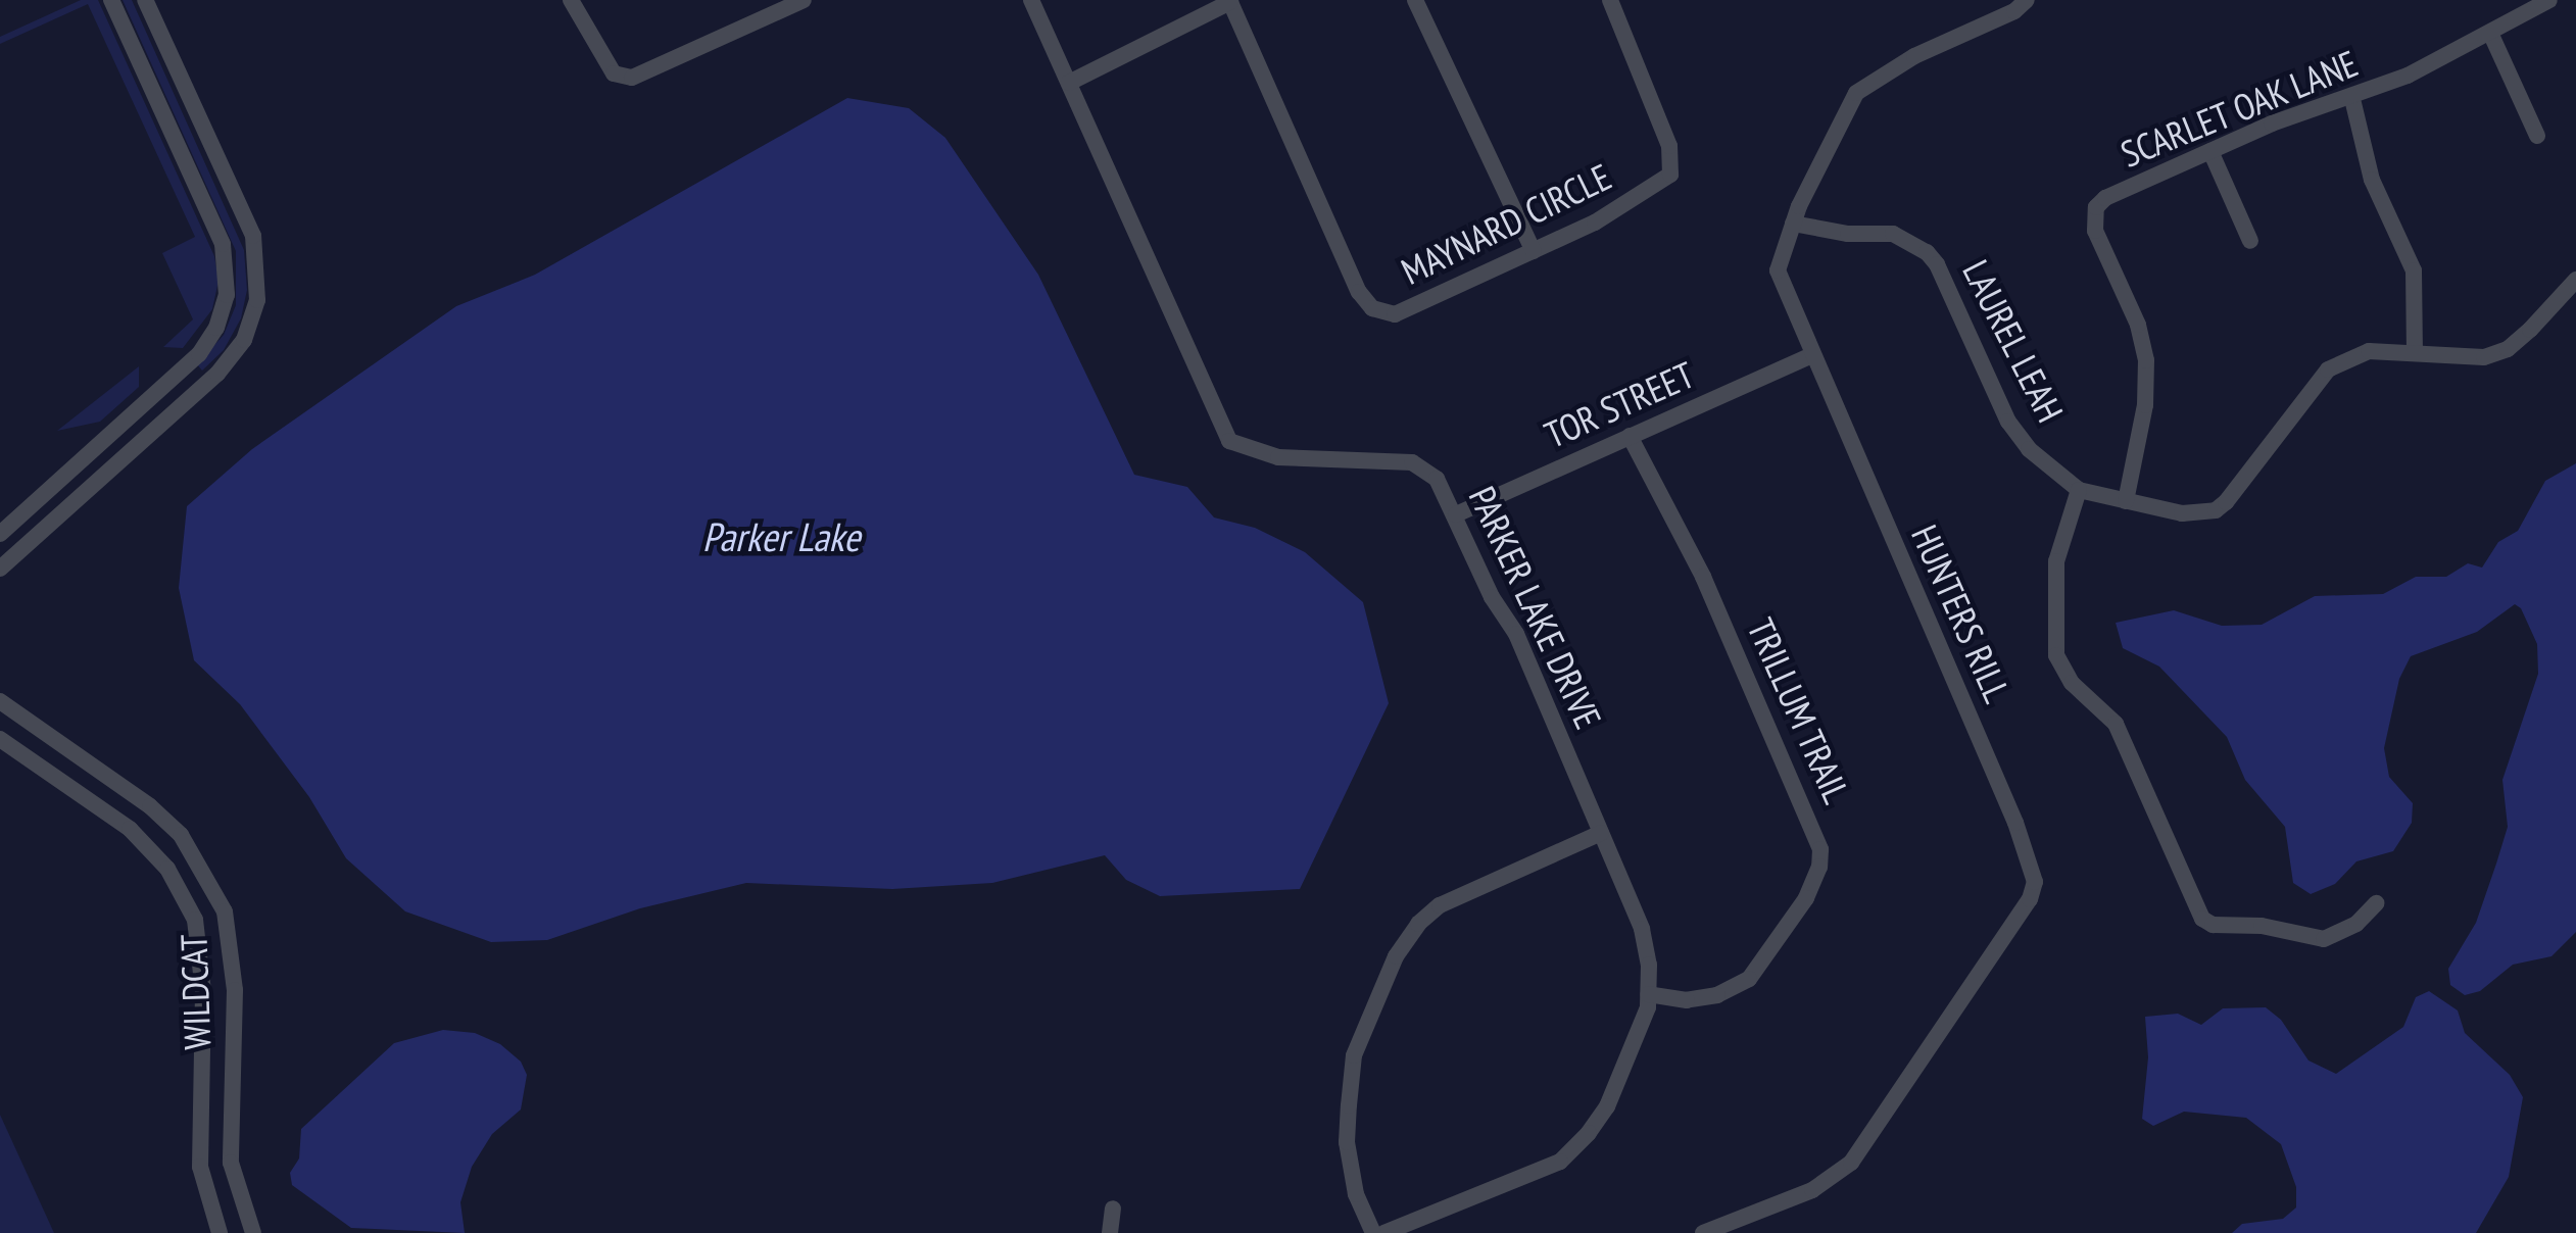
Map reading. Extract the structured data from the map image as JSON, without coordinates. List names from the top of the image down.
{
  "streets": {
    "street": [
      "SCARLET OAK LANE",
      "MAYNARD CIRCLE",
      "LAUREL LEAH",
      "TOR STREET",
      "PARKER LAKE DRIVE",
      "HUNTERS RILL",
      "TRILLUM TRAIL",
      "WILDCAT"
    ]
  },
  "crossings": [
    ["SCARLET OAK LANE", "LAUREL LEAH"],
    ["LAUREL LEAH", "HUNTERS RILL"],
    ["TOR STREET", "PARKER LAKE DRIVE"],
    ["TOR STREET", "HUNTERS RILL"],
    ["TOR STREET", "TRILLUM TRAIL"],
    ["PARKER LAKE DRIVE", "TRILLUM TRAIL"]
  ],
  "water": ["Parker Lake"]
}
